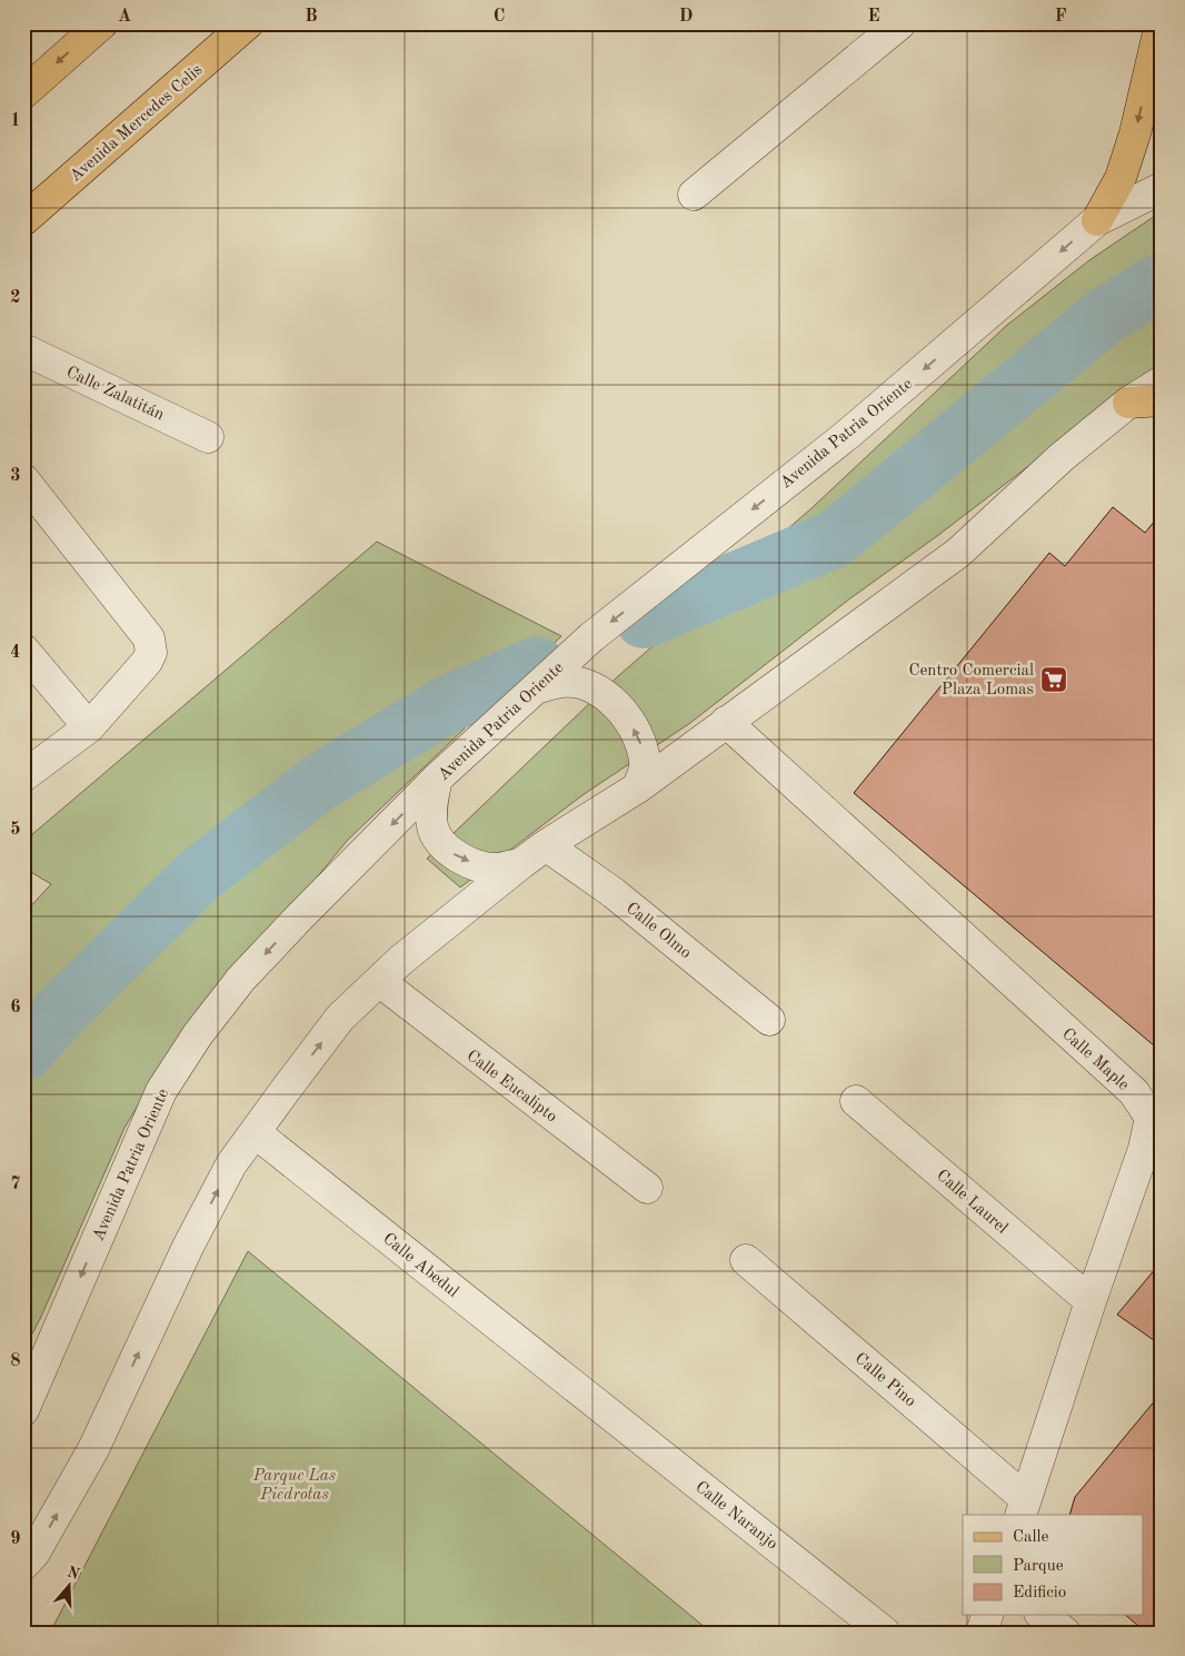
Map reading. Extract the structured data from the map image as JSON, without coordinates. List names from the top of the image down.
{
  "streets": {
    "main road": ["Avenida Mercedes Celis"],
    "street": [
      "Calle Zalatitán",
      "Avenida Patria Oriente",
      "Calle Olmo",
      "Calle Maple",
      "Calle Eucalipto",
      "Calle Laurel",
      "Calle Abedul",
      "Calle Pino",
      "Calle Naranjo"
    ]
  },
  "crossings": [
    ["Avenida Patria Oriente", "Calle Olmo"],
    ["Calle Maple", "Calle Laurel"],
    ["Calle Maple", "Calle Pino"],
    ["Calle Abedul", "Calle Naranjo"]
  ],
  "parks": ["Parque Las Piedrotas"],
  "places": {
    "supermarket": ["Centro Comercial Plaza Lomas"]
  },
  "legend": ["Calle", "Parque", "Edificio"],
  "north": "top",
  "grid": {
    "columns": [
      "A",
      "B",
      "C",
      "D",
      "E",
      "F"
    ],
    "rows": [
      "1",
      "2",
      "3",
      "4",
      "5",
      "6",
      "7",
      "8",
      "9"
    ]
  }
}
